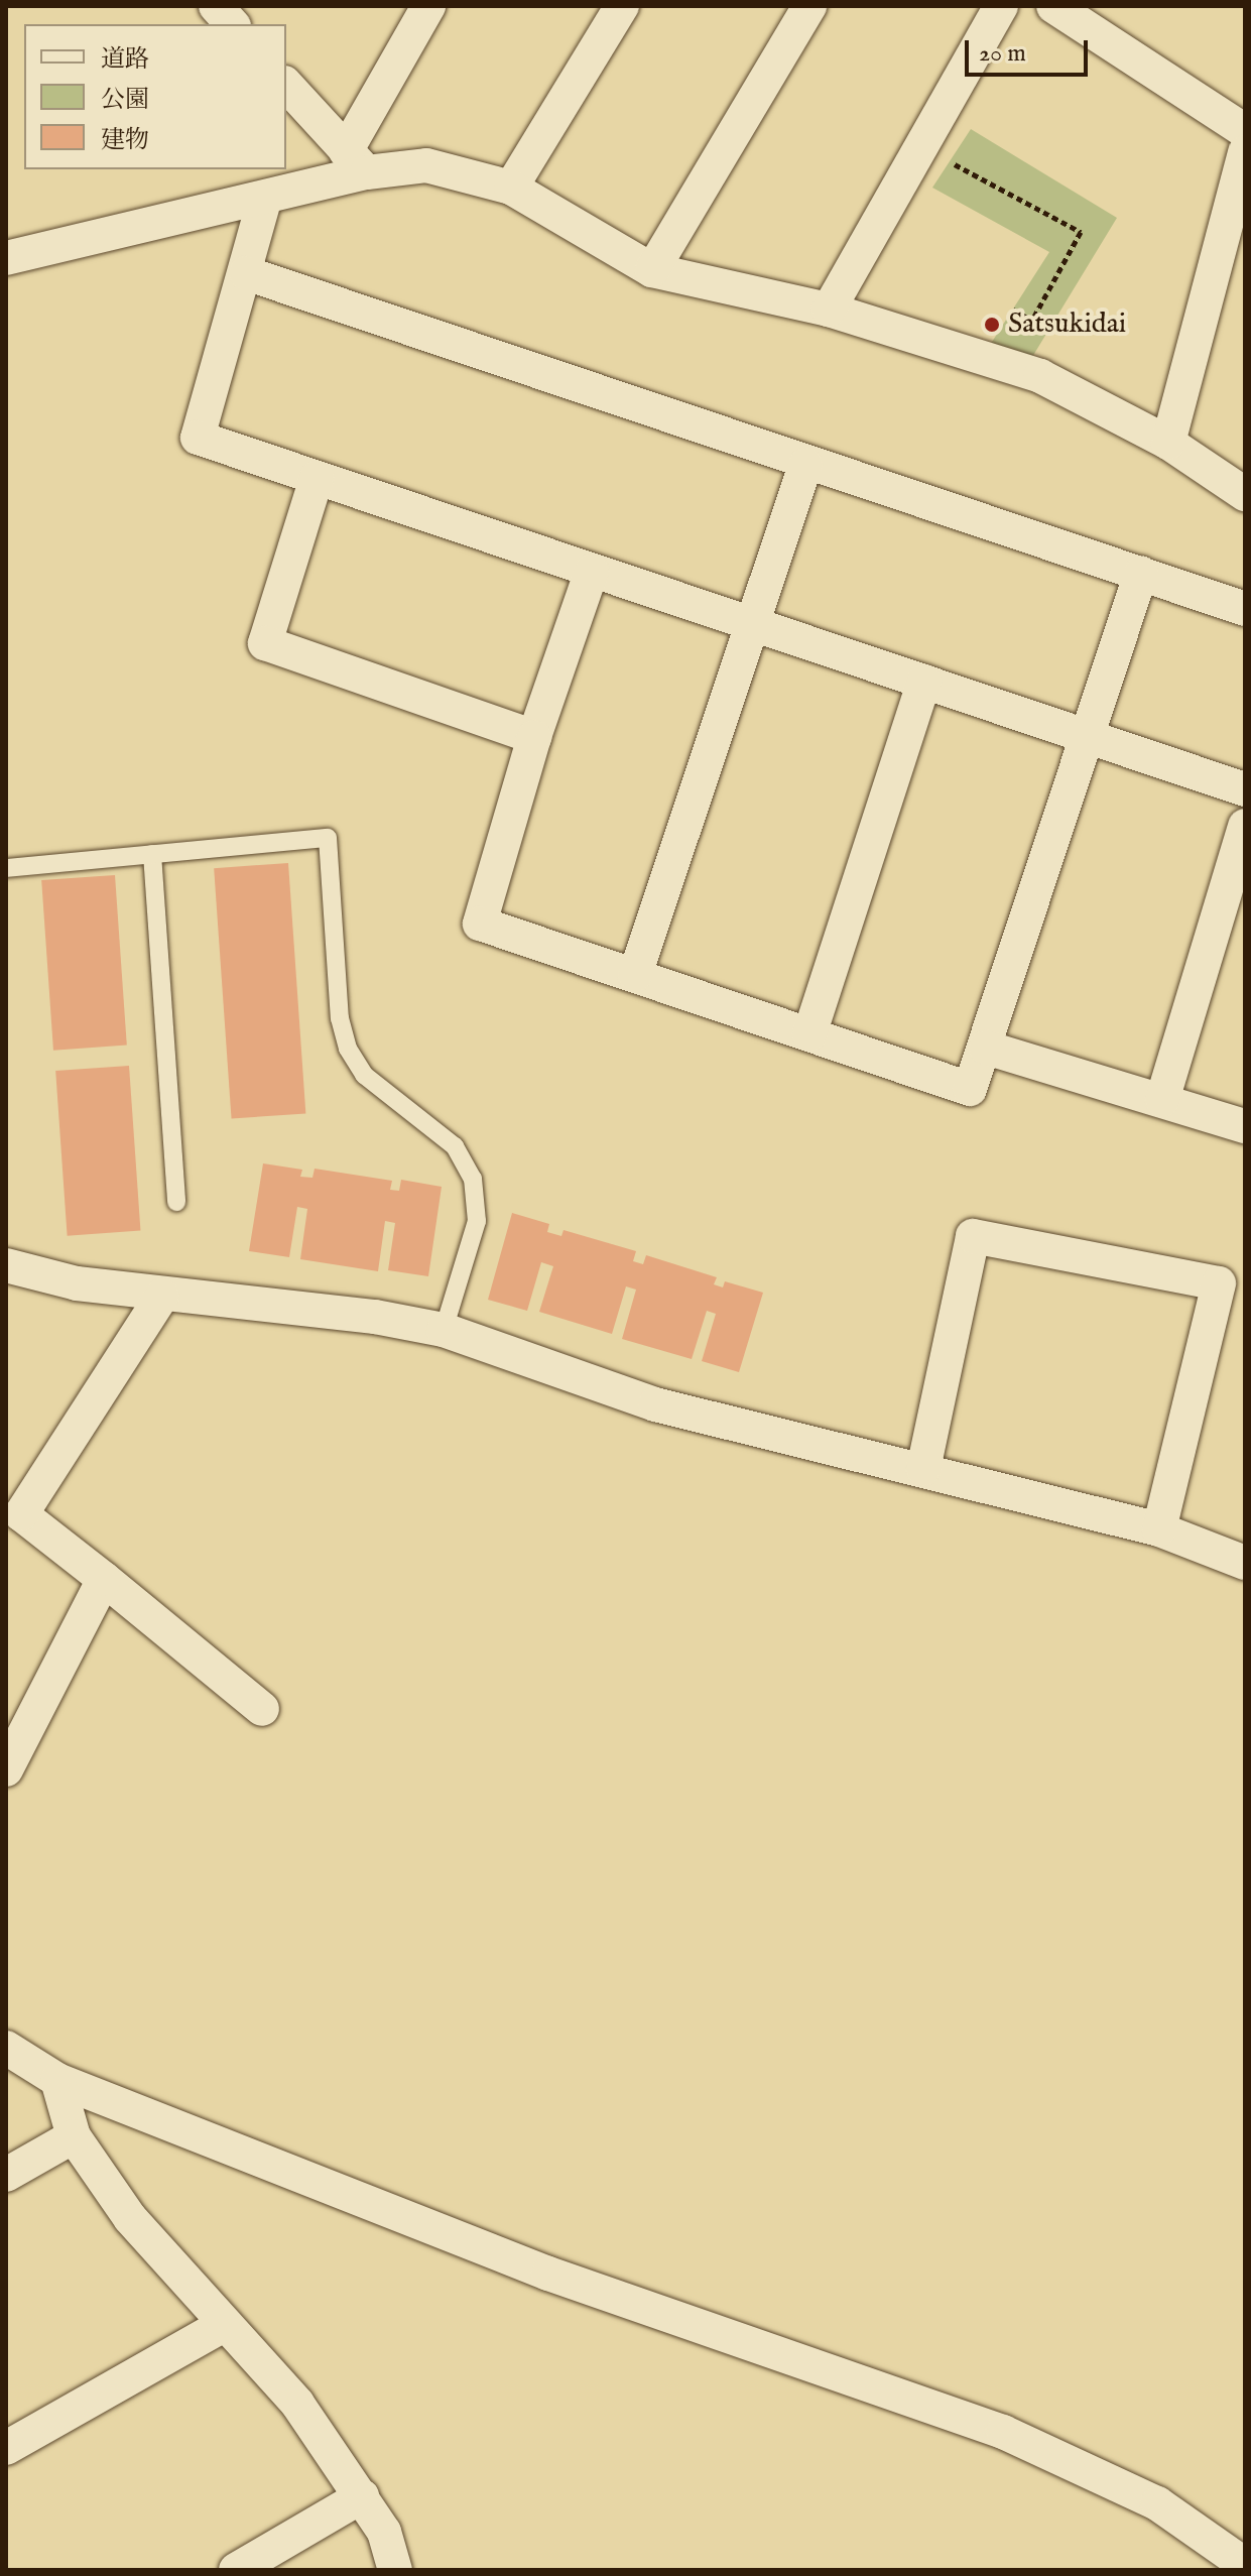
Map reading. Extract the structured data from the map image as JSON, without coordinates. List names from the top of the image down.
{
  "places": ["Satsukidai"],
  "legend": ["道路", "公園", "建物"],
  "scale_bar": "20 m"
}
